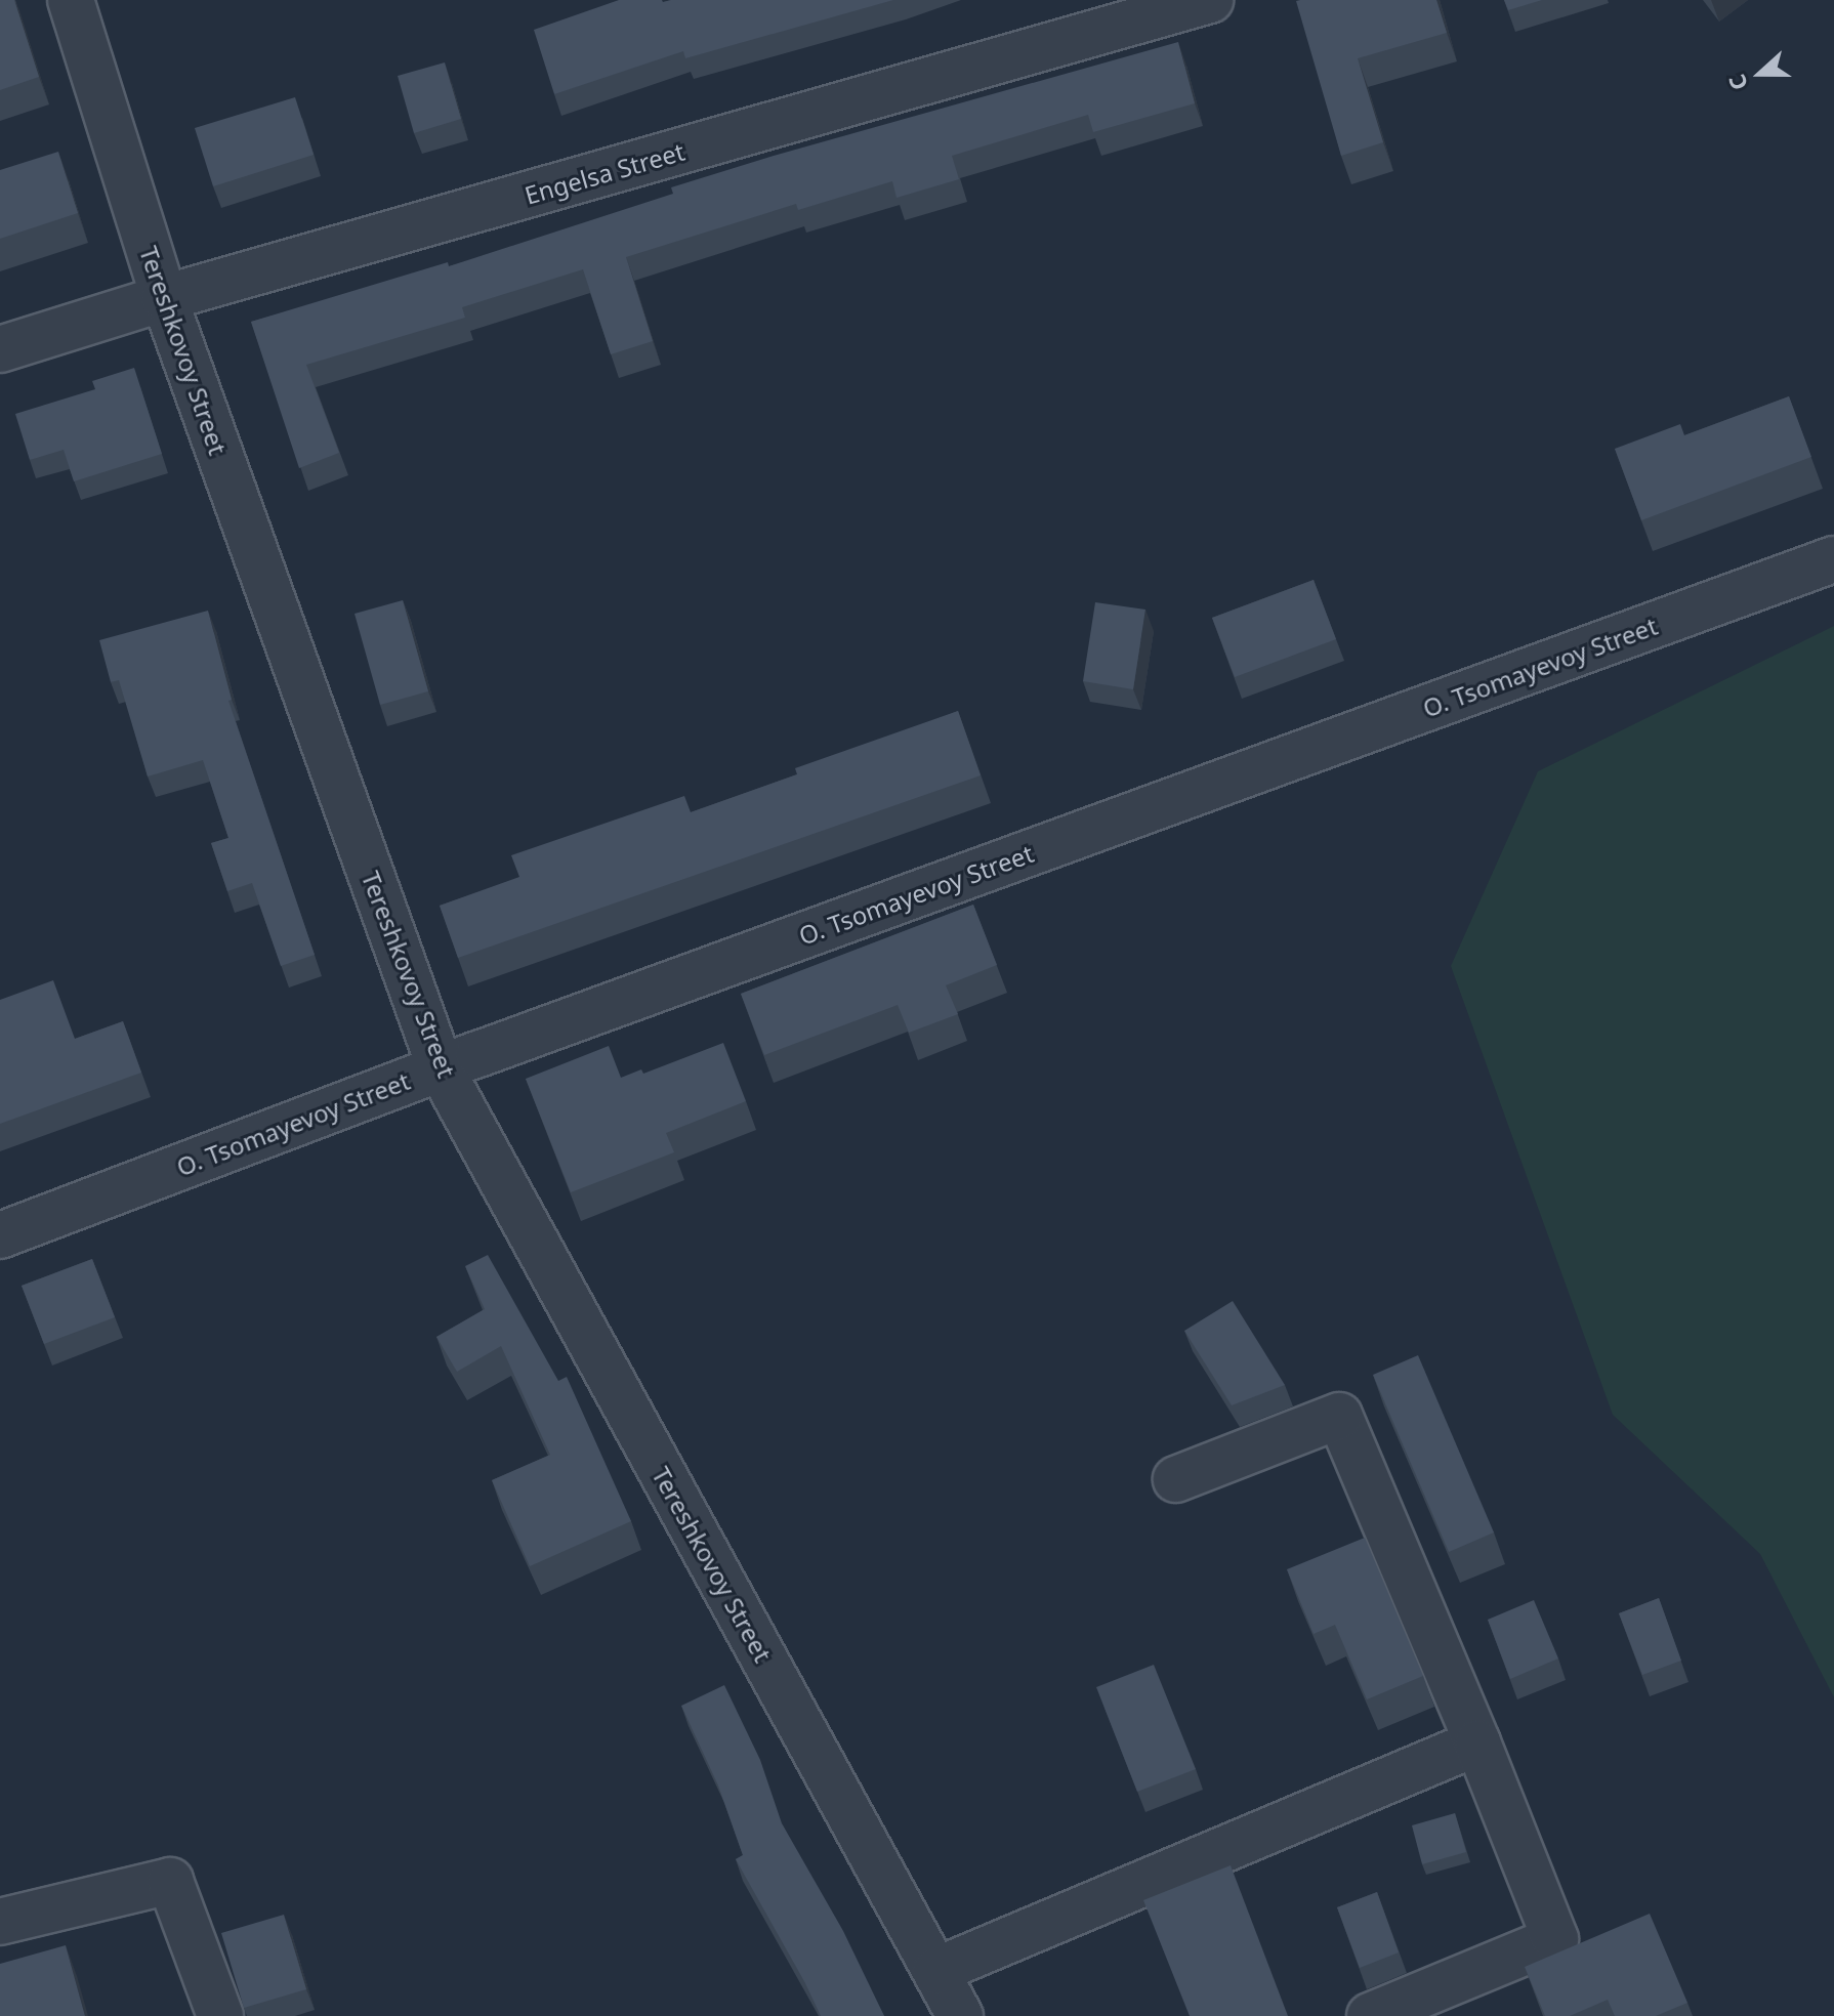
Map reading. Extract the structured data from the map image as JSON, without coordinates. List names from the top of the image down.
{
  "streets": {
    "street": ["Engelsa Street", "Tereshkovoy Street", "O. Tsomayevoy Street"]
  },
  "crossings": [
    ["Engelsa Street", "Tereshkovoy Street"],
    ["Tereshkovoy Street", "O. Tsomayevoy Street"]
  ],
  "north": "left"
}
